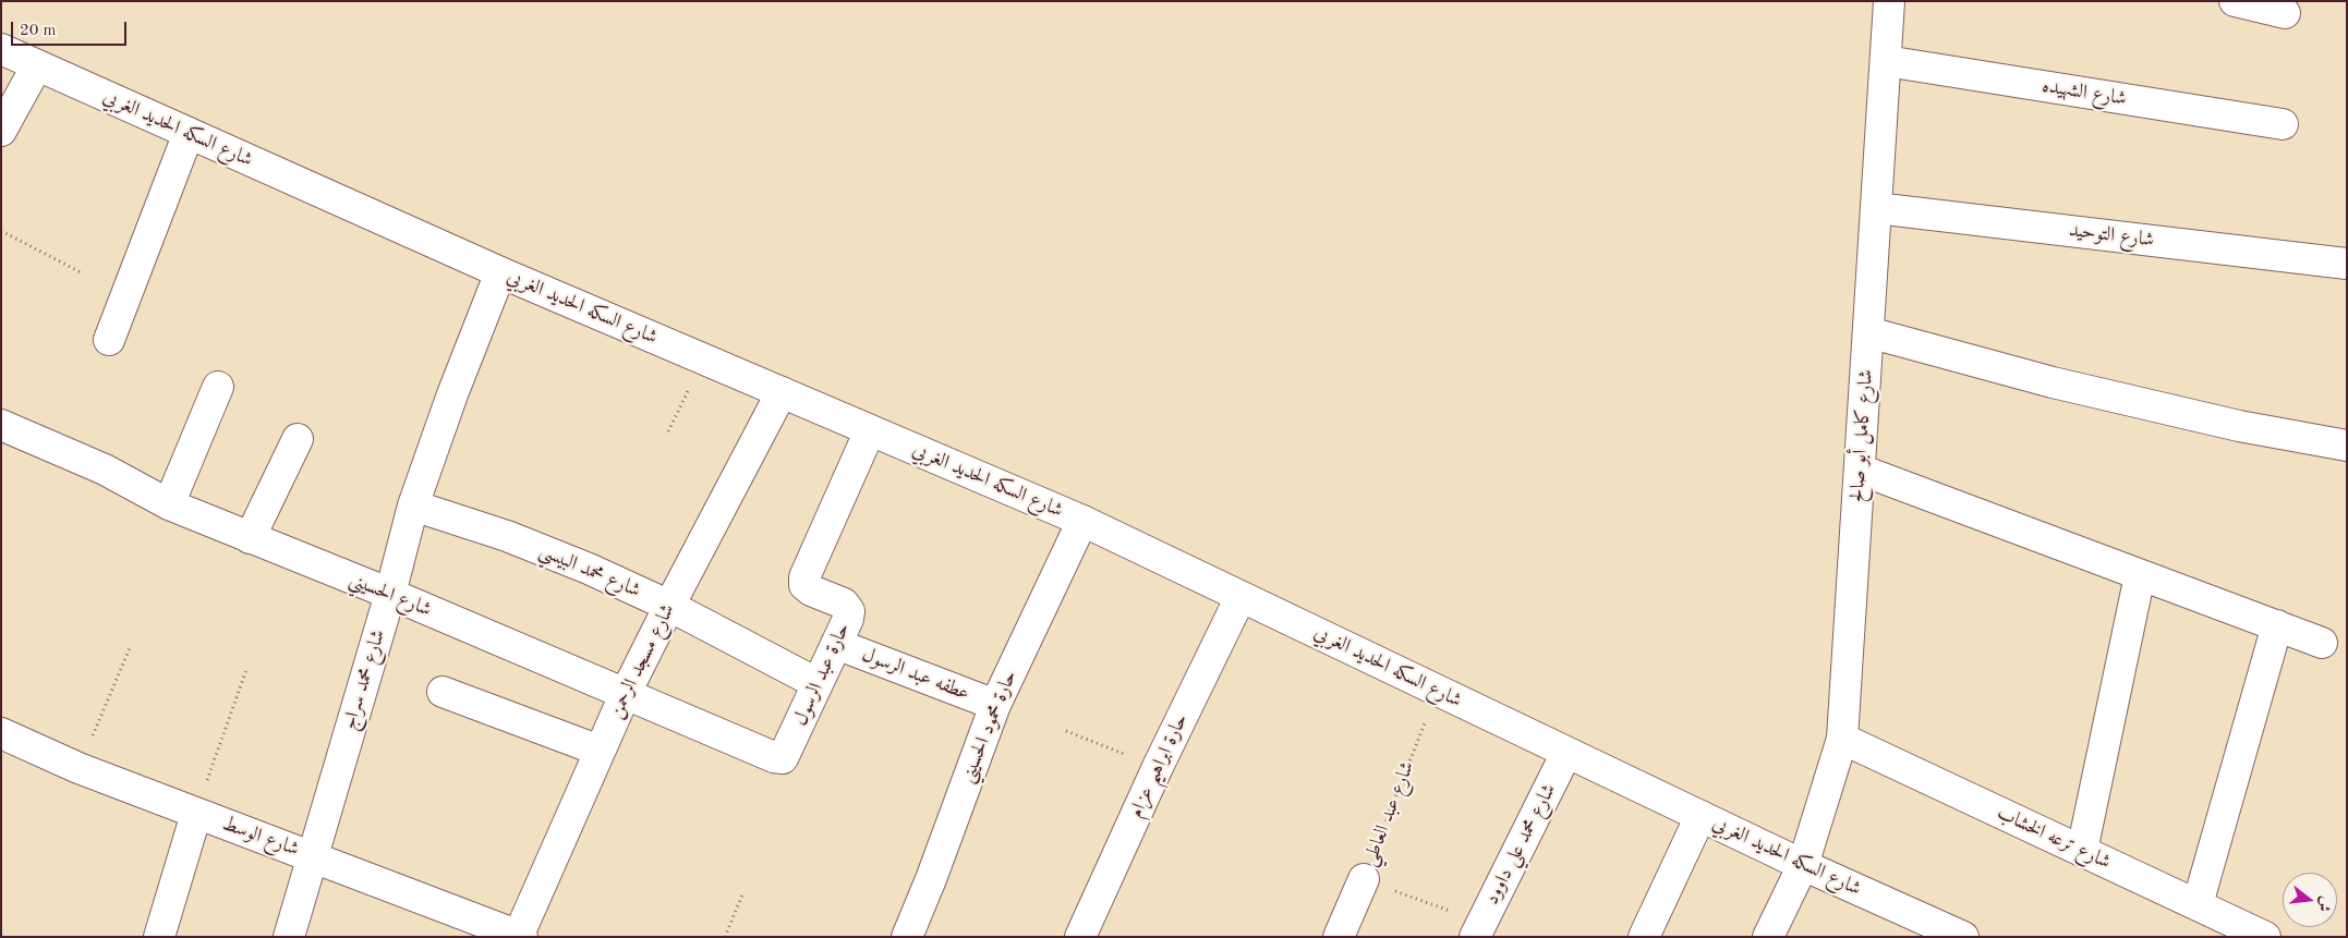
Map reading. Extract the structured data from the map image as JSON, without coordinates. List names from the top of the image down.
{
  "streets": {
    "street": [
      "شارع الشهيده",
      "شارع السكه الحديد الغربي",
      "شارع التوحيد",
      "شارع كامل أبو صالح",
      "شارع محمد البيسي",
      "شارع الحسيني",
      "شارع مسجد الرحمن",
      "حارة عبد الرسول",
      "عطفه عبد الرسول",
      "شارع محمد سراج",
      "حارة محمود الحسيني",
      "حارة ابراهيم عزام",
      "شارع عبد العاطي",
      "شارع الوسط",
      "شارع ترعه الخشاب",
      "شارع محمد علي داوود"
    ]
  },
  "crossings": [
    ["شارع الشهيده", "شارع كامل أبو صالح"],
    ["شارع السكه الحديد الغربي", "شارع كامل أبو صالح"],
    ["شارع السكه الحديد الغربي", "شارع مسجد الرحمن"],
    ["شارع السكه الحديد الغربي", "حارة عبد الرسول"],
    ["شارع السكه الحديد الغربي", "شارع محمد سراج"],
    ["شارع السكه الحديد الغربي", "حارة محمود الحسيني"],
    ["شارع السكه الحديد الغربي", "حارة ابراهيم عزام"],
    ["شارع السكه الحديد الغربي", "شارع عبد العاطي"],
    ["شارع السكه الحديد الغربي", "شارع محمد علي داوود"],
    ["شارع التوحيد", "شارع كامل أبو صالح"],
    ["شارع كامل أبو صالح", "شارع ترعه الخشاب"],
    ["شارع محمد البيسي", "شارع مسجد الرحمن"],
    ["شارع محمد البيسي", "حارة عبد الرسول"],
    ["شارع محمد البيسي", "شارع محمد سراج"],
    ["شارع الحسيني", "شارع مسجد الرحمن"],
    ["شارع الحسيني", "حارة عبد الرسول"],
    ["شارع الحسيني", "شارع محمد سراج"],
    ["شارع مسجد الرحمن", "شارع الوسط"],
    ["حارة عبد الرسول", "عطفه عبد الرسول"],
    ["عطفه عبد الرسول", "حارة محمود الحسيني"],
    ["شارع محمد سراج", "شارع الوسط"]
  ],
  "scale_bar": "20 m",
  "north": "right"
}
